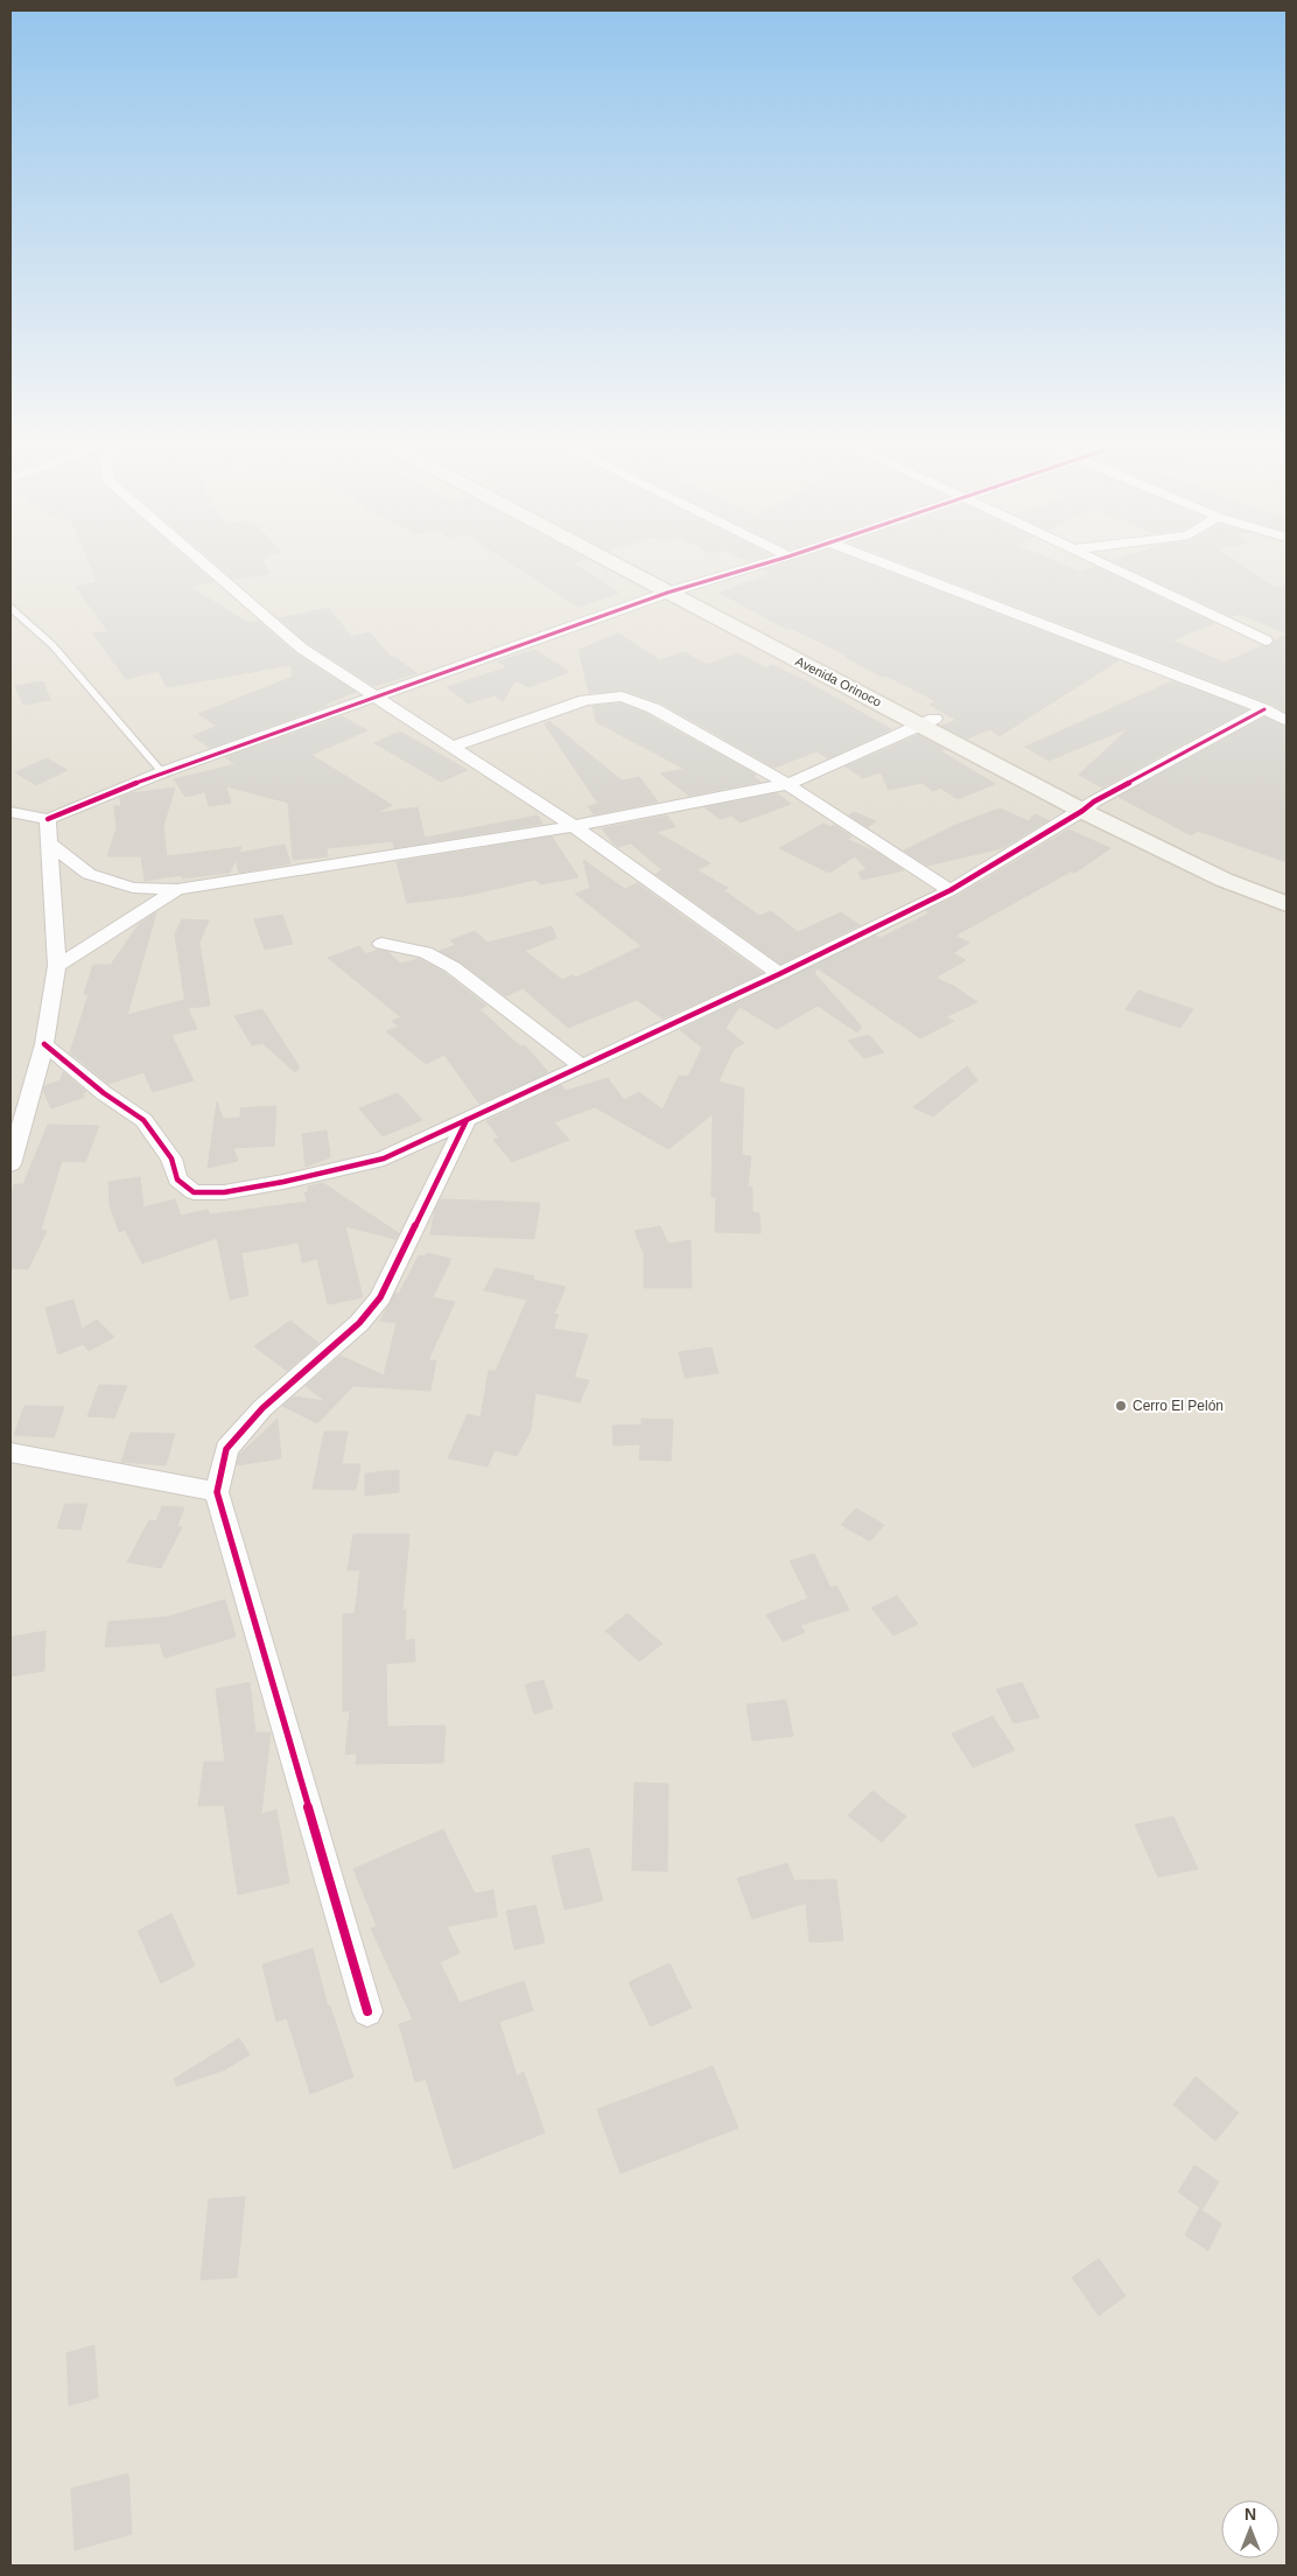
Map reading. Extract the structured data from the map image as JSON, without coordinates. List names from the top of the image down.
{
  "streets": {
    "main road": ["Avenida Orinoco"]
  },
  "places": ["Cerro El Pelón"],
  "north": "top"
}
